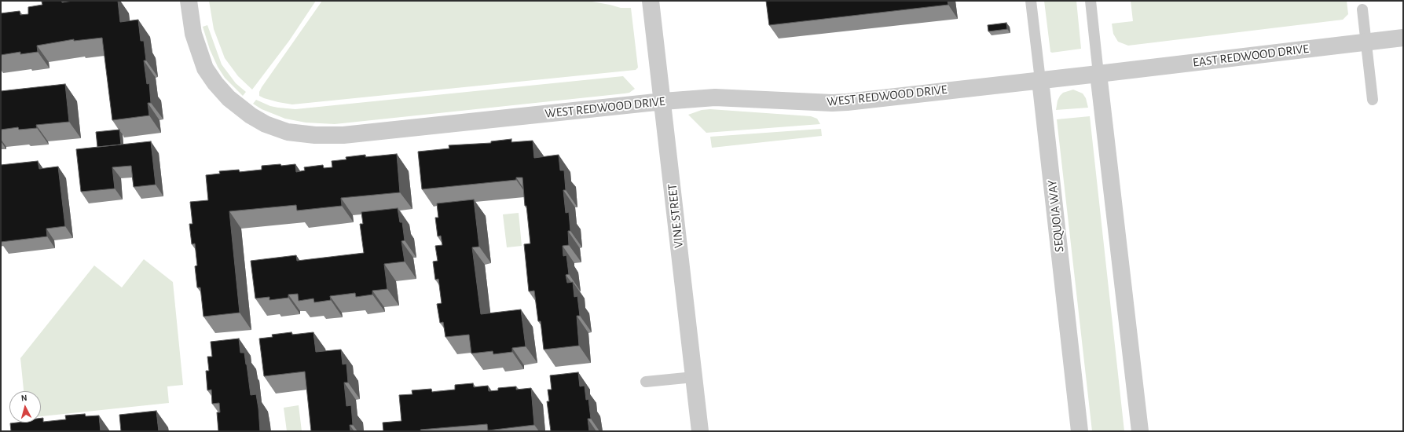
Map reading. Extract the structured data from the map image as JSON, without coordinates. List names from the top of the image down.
{
  "streets": {
    "street": [
      "EAST REDWOOD DRIVE",
      "WEST REDWOOD DRIVE",
      "VINE STREET",
      "SEQUOIA WAY"
    ]
  },
  "crossings": [
    ["EAST REDWOOD DRIVE", "WEST REDWOOD DRIVE"],
    ["WEST REDWOOD DRIVE", "VINE STREET"],
    ["WEST REDWOOD DRIVE", "SEQUOIA WAY"]
  ],
  "north": "top"
}
